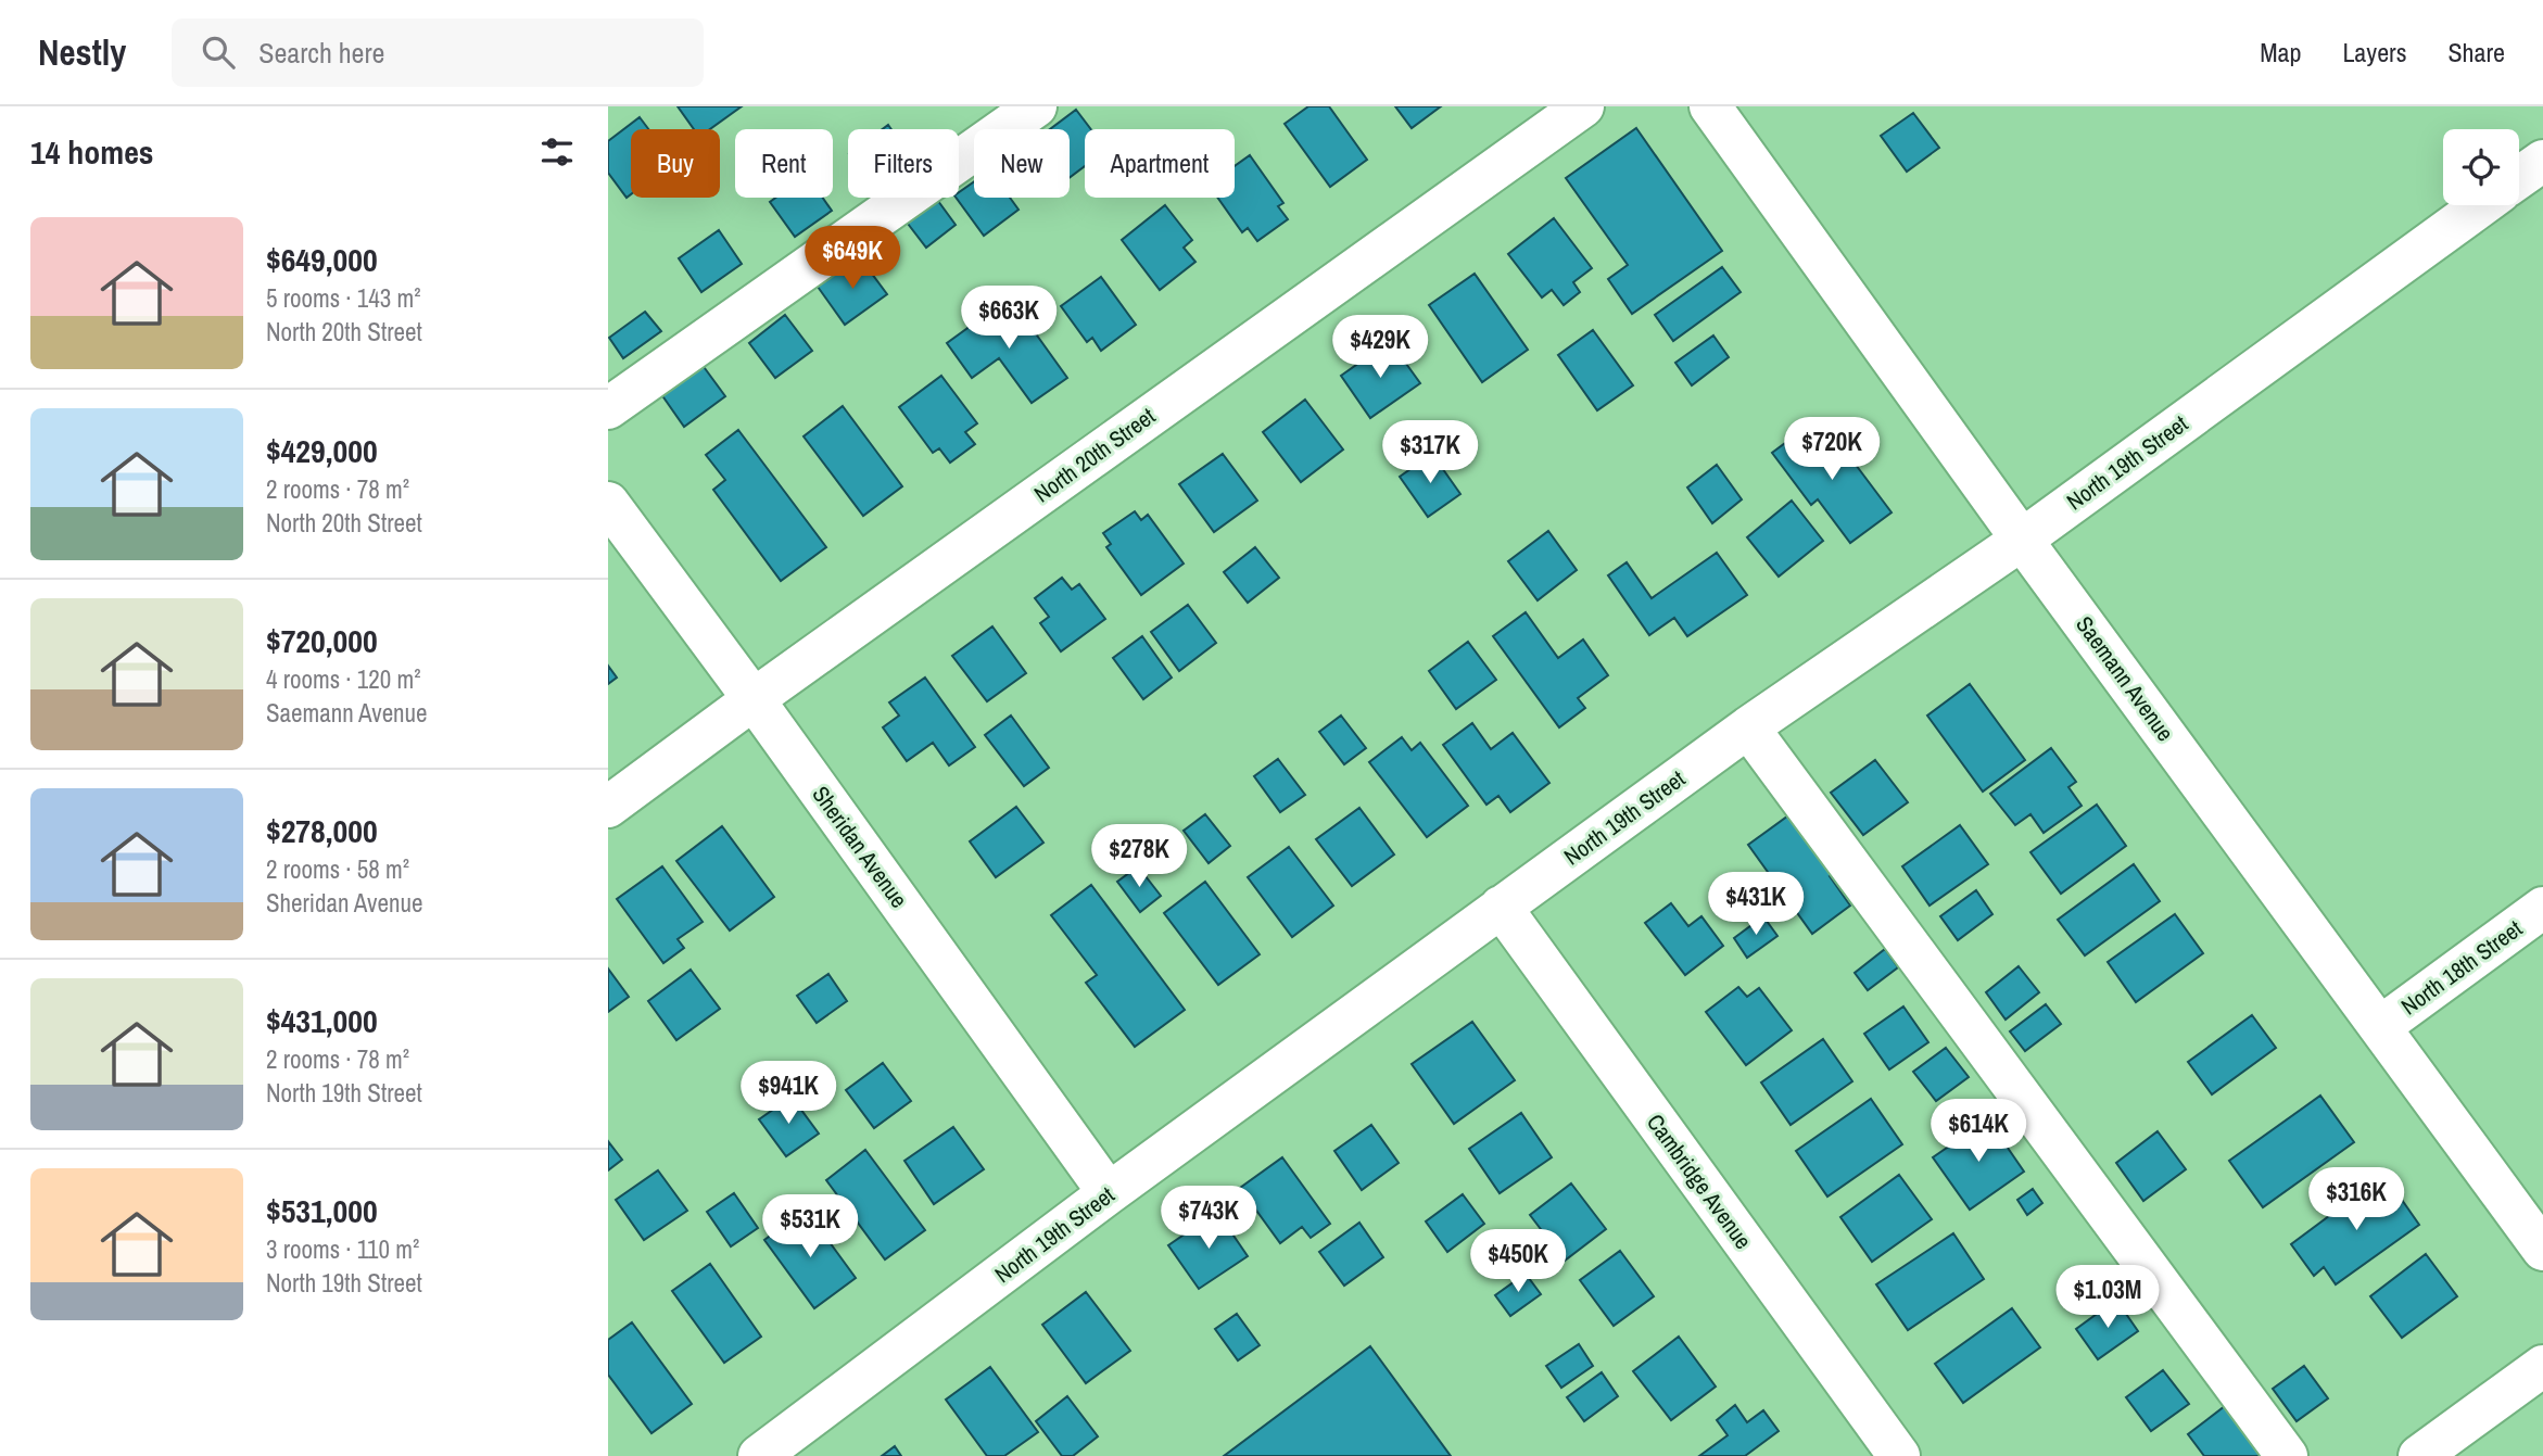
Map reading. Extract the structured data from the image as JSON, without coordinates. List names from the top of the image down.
{
  "streets": {
    "street": [
      "North 20th Street",
      "North 19th Street",
      "Saemann Avenue",
      "Sheridan Avenue",
      "North 18th Street",
      "Cambridge Avenue"
    ]
  },
  "crossings": [
    ["North 20th Street", "Sheridan Avenue"],
    ["North 19th Street", "Saemann Avenue"],
    ["North 19th Street", "Sheridan Avenue"],
    ["North 19th Street", "Cambridge Avenue"],
    ["Saemann Avenue", "North 18th Street"]
  ],
  "page": {
    "header": "Nestly",
    "search": "Search here",
    "nav": ["Map", "Layers", "Share"],
    "heading": "14 homes",
    "chip": [
      "Buy",
      "Rent",
      "Filters",
      "New",
      "Apartment"
    ],
    "list": [
      {
        "name": "$649,000",
        "note": "5 rooms · 143 m² · North 20th Street"
      },
      {
        "name": "$429,000",
        "note": "2 rooms · 78 m² · North 20th Street"
      },
      {
        "name": "$720,000",
        "note": "4 rooms · 120 m² · Saemann Avenue"
      },
      {
        "name": "$278,000",
        "note": "2 rooms · 58 m² · Sheridan Avenue"
      },
      {
        "name": "$431,000",
        "note": "2 rooms · 78 m² · North 19th Street"
      },
      {
        "name": "$531,000",
        "note": "3 rooms · 110 m² · North 19th Street"
      }
    ],
    "price": [
      "$649K",
      "$663K",
      "$429K",
      "$720K",
      "$317K",
      "$278K",
      "$431K",
      "$941K",
      "$614K",
      "$316K",
      "$743K",
      "$531K",
      "$450K",
      "$1.03M"
    ]
  }
}
